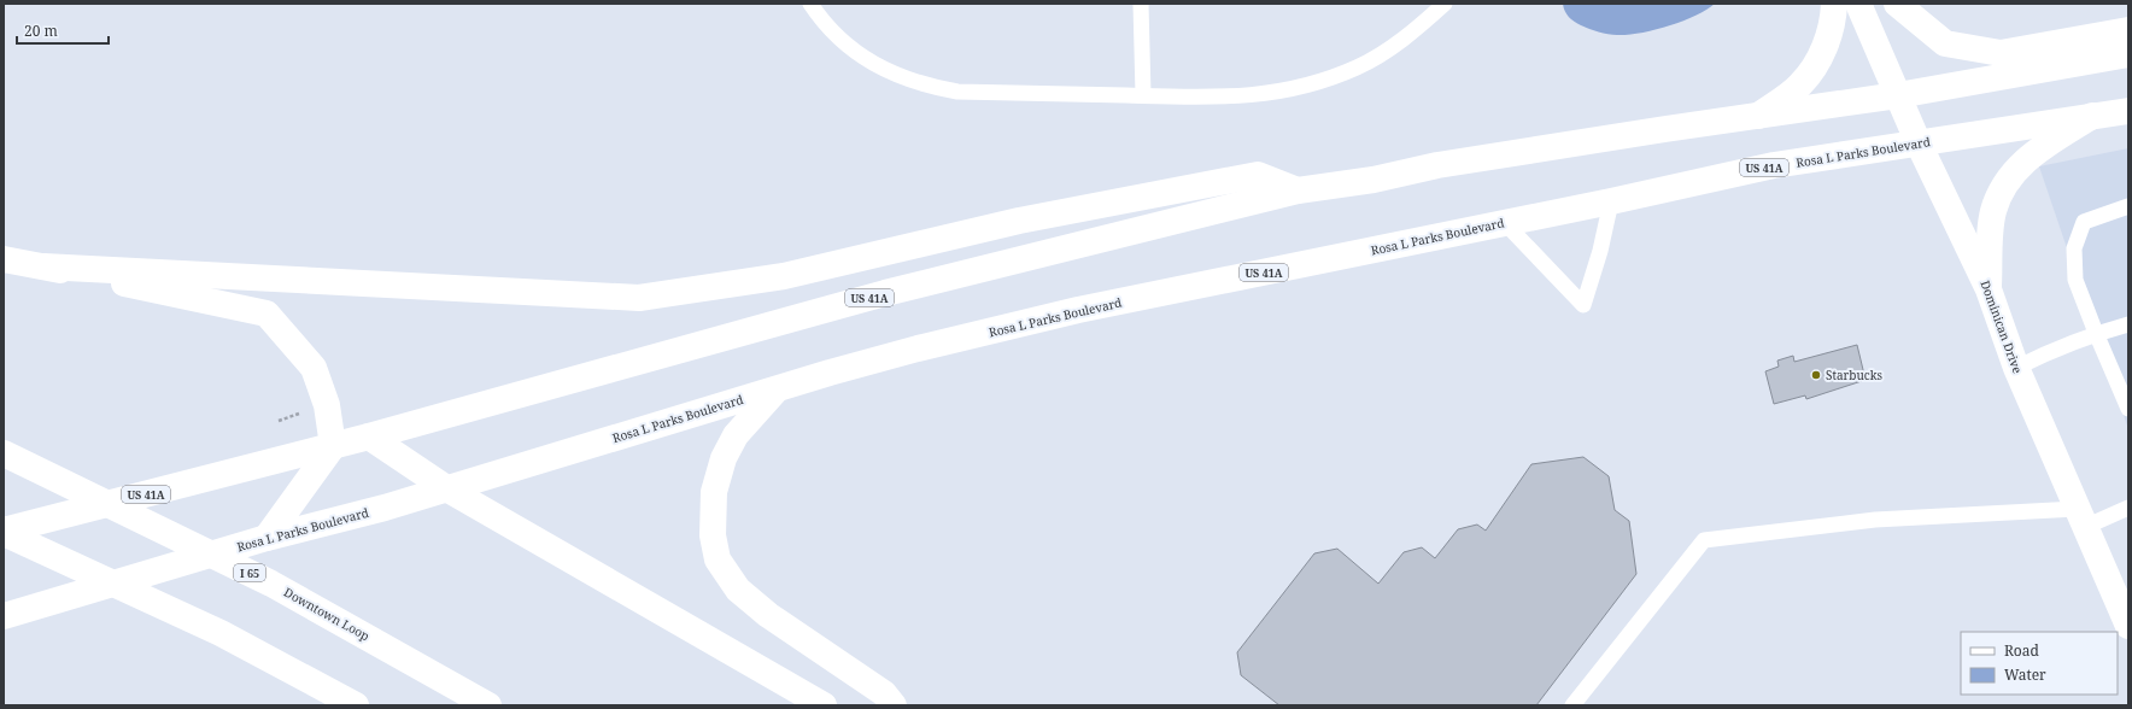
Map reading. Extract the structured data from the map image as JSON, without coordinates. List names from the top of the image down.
{
  "streets": {
    "main road": [
      "Rosa L Parks Boulevard",
      "US 41A",
      "Dominican Drive",
      "I 65",
      "Downtown Loop"
    ]
  },
  "crossings": [
    ["Rosa L Parks Boulevard", "Dominican Drive"],
    ["US 41A", "Dominican Drive"]
  ],
  "places": ["Starbucks"],
  "legend": ["Road", "Water"],
  "scale_bar": "20 m"
}
